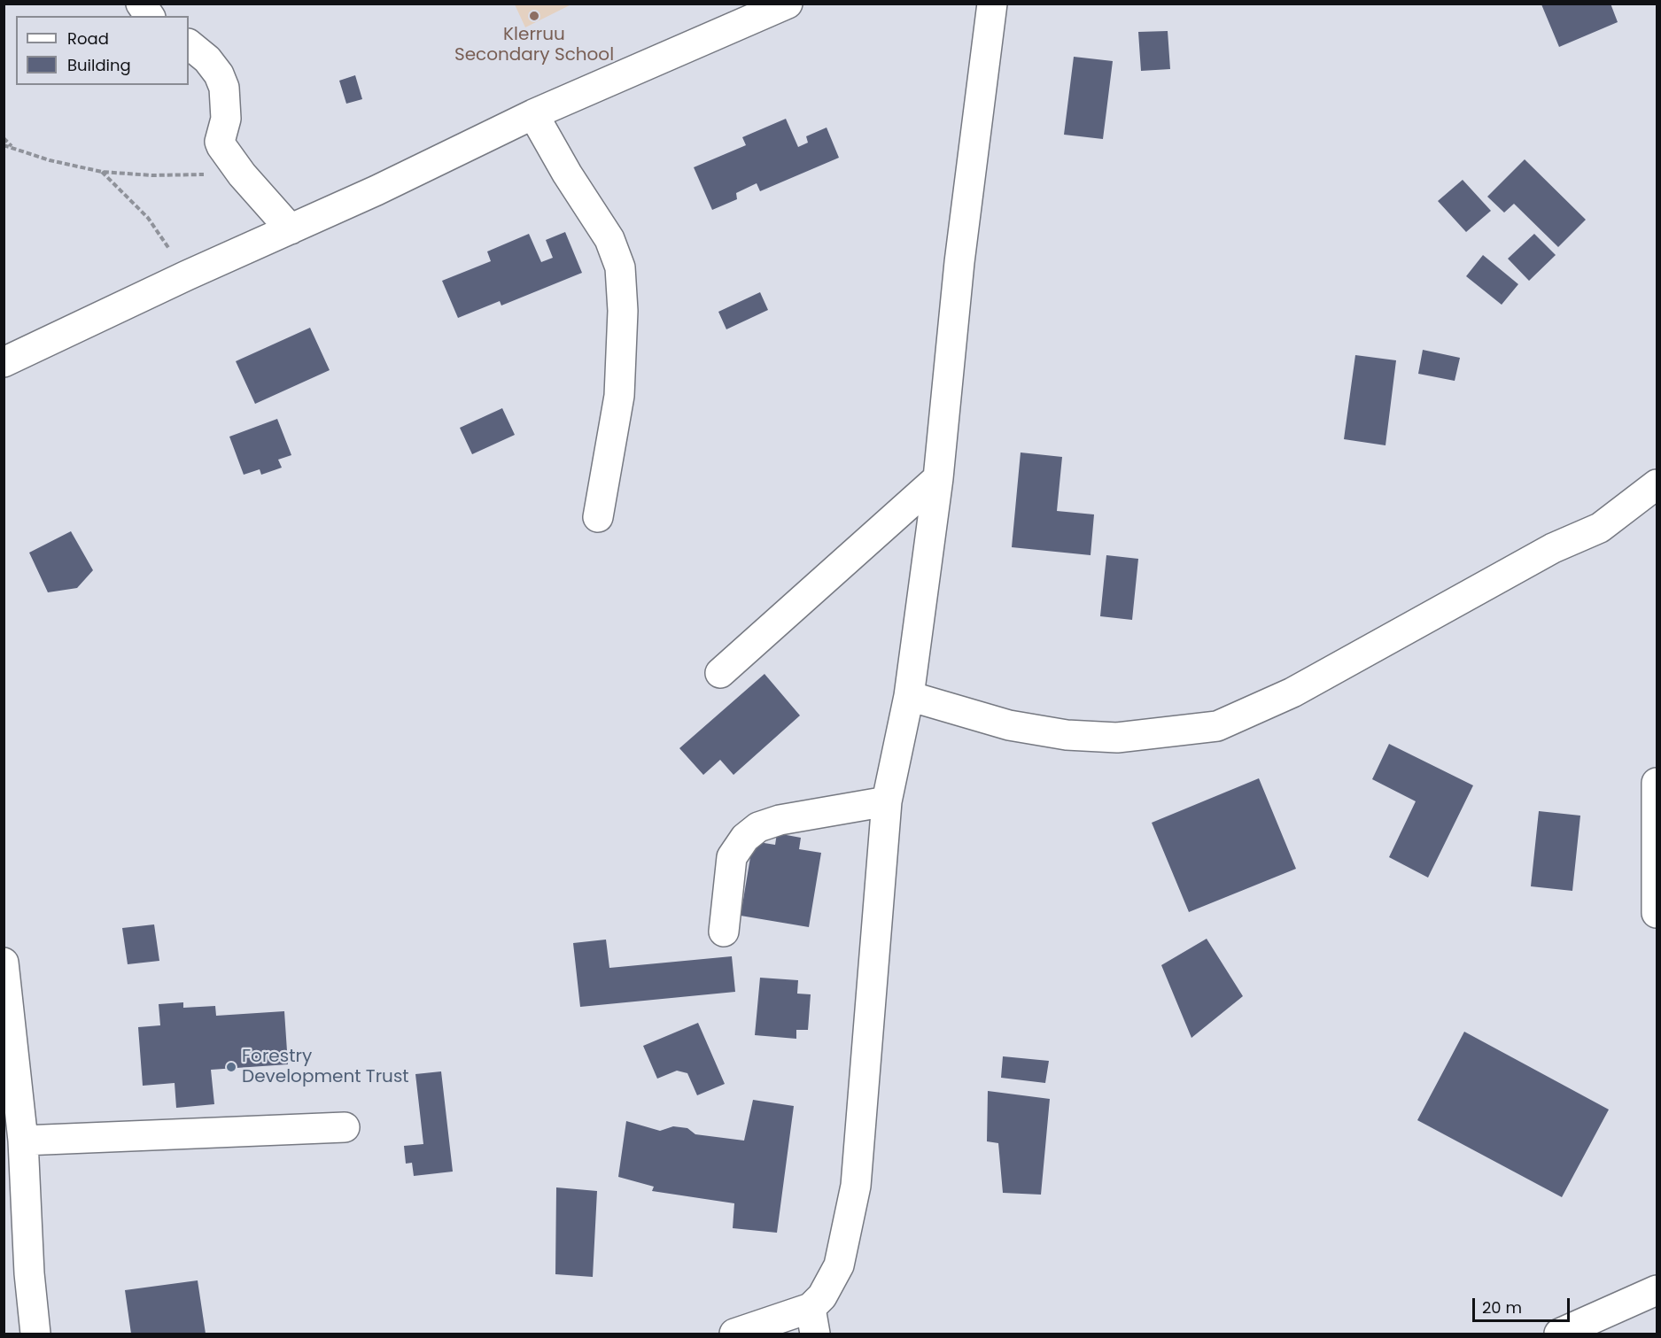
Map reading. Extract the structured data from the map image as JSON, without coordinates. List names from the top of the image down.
{
  "places": ["Klerruu Secondary School", "Forestry Development Trust"],
  "legend": ["Road", "Building"],
  "scale_bar": "20 m"
}
